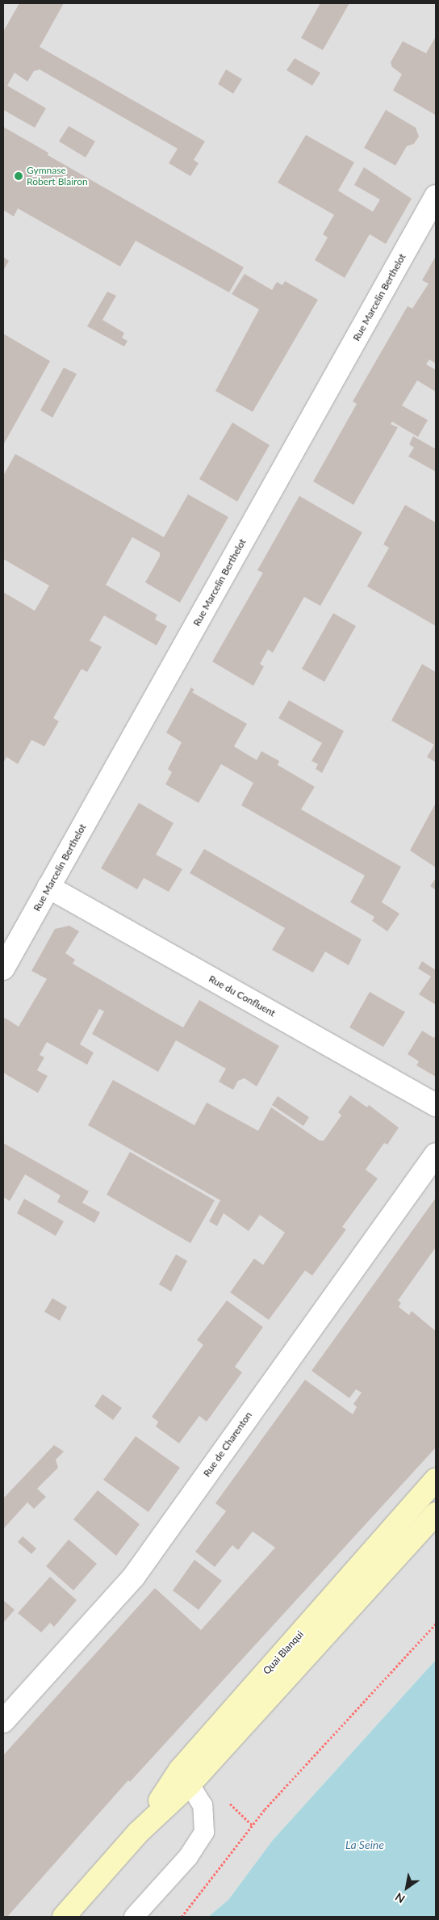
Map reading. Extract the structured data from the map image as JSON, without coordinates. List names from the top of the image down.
{
  "streets": {
    "main road": ["Quai Blanqui"],
    "street": ["Rue Marcelin Berthelot", "Rue du Confluent", "Rue de Charenton"]
  },
  "crossings": [
    ["Rue Marcelin Berthelot", "Rue du Confluent"]
  ],
  "water": ["La Seine"],
  "places": ["Gymnase Robert Blairon"],
  "north": "bottom left"
}
